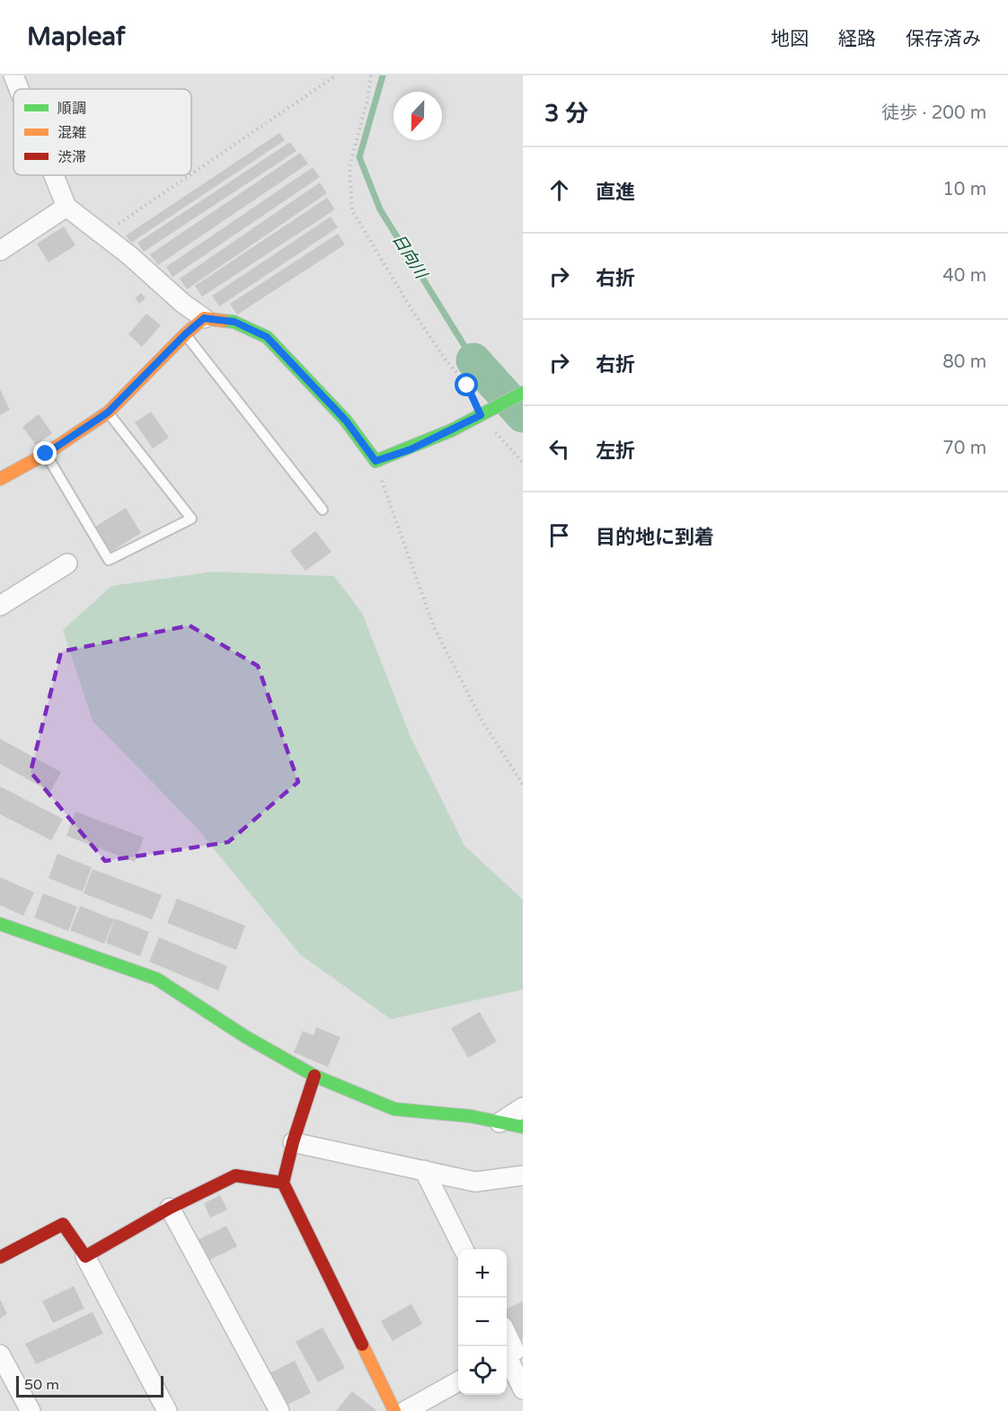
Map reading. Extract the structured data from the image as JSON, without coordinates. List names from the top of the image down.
{
  "water": ["日向川"],
  "legend": ["順調", "混雑", "渋滞"],
  "scale_bar": "50 m",
  "north": "bottom",
  "page": {
    "header": "Mapleaf",
    "nav": ["地図", "経路", "保存済み"],
    "heading": ["3 分", "徒歩 · 200 m"],
    "list": [
      ["直進", "10 m"],
      ["右折", "40 m"],
      ["右折", "80 m"],
      ["左折", "70 m"],
      "目的地に到着"
    ],
    "map_buttons": ["+", "−"],
    "scale": "50 m"
  }
}
